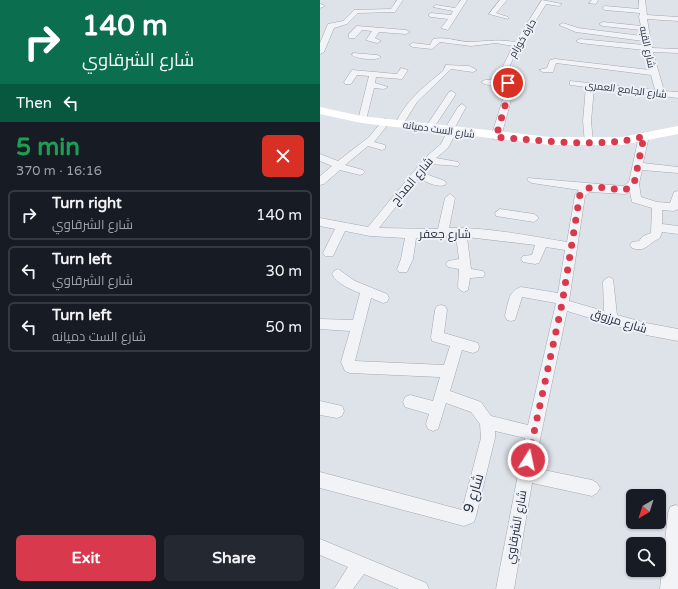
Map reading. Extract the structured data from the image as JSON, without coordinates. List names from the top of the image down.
{
  "streets": {
    "street": [
      "حارة خوزام",
      "شارع القبه",
      "شارع الجامع العمرى",
      "شارع الست دميانه",
      "شارع المداح",
      "شارع جعفر",
      "شارع مرزوق",
      "شارع 9",
      "شارع الشرقاوي"
    ]
  },
  "crossings": [
    ["شارع القبه", "شارع الجامع العمرى"],
    ["شارع الست دميانه", "شارع المداح"],
    ["شارع المداح", "شارع جعفر"],
    ["شارع جعفر", "شارع الشرقاوي"],
    ["شارع مرزوق", "شارع الشرقاوي"]
  ],
  "north": "bottom left",
  "page": {
    "turn": ["140 m", "شارع الشرقاوي"],
    "then": "Then",
    "heading": ["5 min", "370 m · 16:16"],
    "list": [
      {
        "name": "Turn right",
        "note": "شارع الشرقاوي",
        "value": "140 m"
      },
      {
        "name": "Turn left",
        "note": "شارع الشرقاوي",
        "value": "30 m"
      },
      {
        "name": "Turn left",
        "note": "شارع الست دميانه",
        "value": "50 m"
      }
    ],
    "buttons": ["Exit", "Share"]
  }
}
